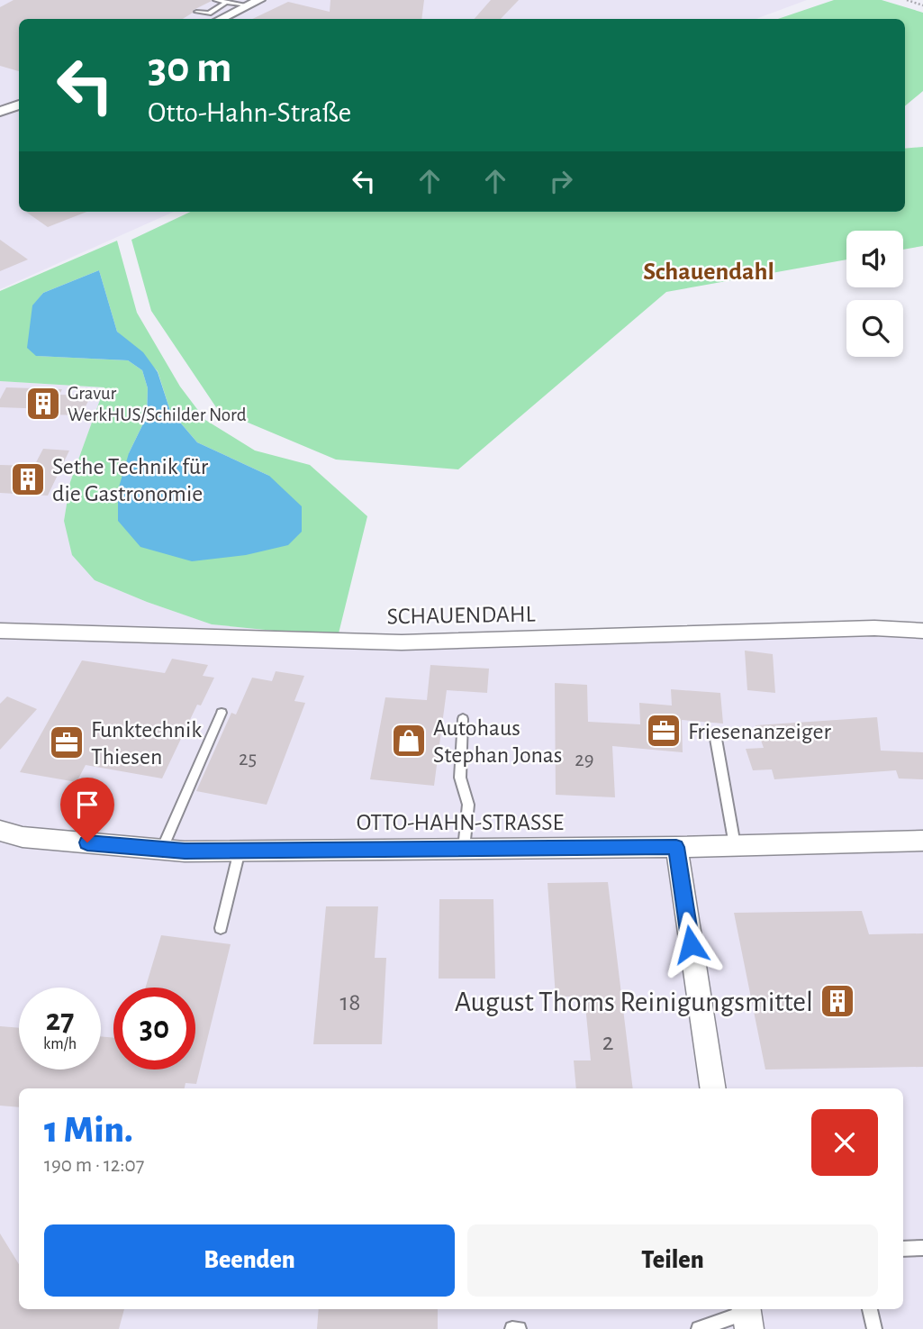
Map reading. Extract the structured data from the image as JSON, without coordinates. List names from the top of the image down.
{
  "streets": {
    "street": ["SCHAUENDAHL", "OTTO-HAHN-STRASSE"]
  },
  "districts": ["Schauendahl"],
  "places": {
    "building": ["Gravur WerkHUS/Schilder Nord", "Sethe Technik für die Gastronomie", "August Thoms Reinigungsmittel"],
    "office": ["Friesenanzeiger", "Funktechnik Thiesen"],
    "shop": ["Autohaus Stephan Jonas"]
  },
  "house_numbers": [
    "25",
    "29",
    "18",
    "2"
  ],
  "page": {
    "turn": ["30 m", "Otto-Hahn-Straße"],
    "speed": "27 km/h",
    "limit": "30",
    "heading": ["1 Min.", "190 m · 12:07"],
    "buttons": ["Beenden", "Teilen"]
  }
}
